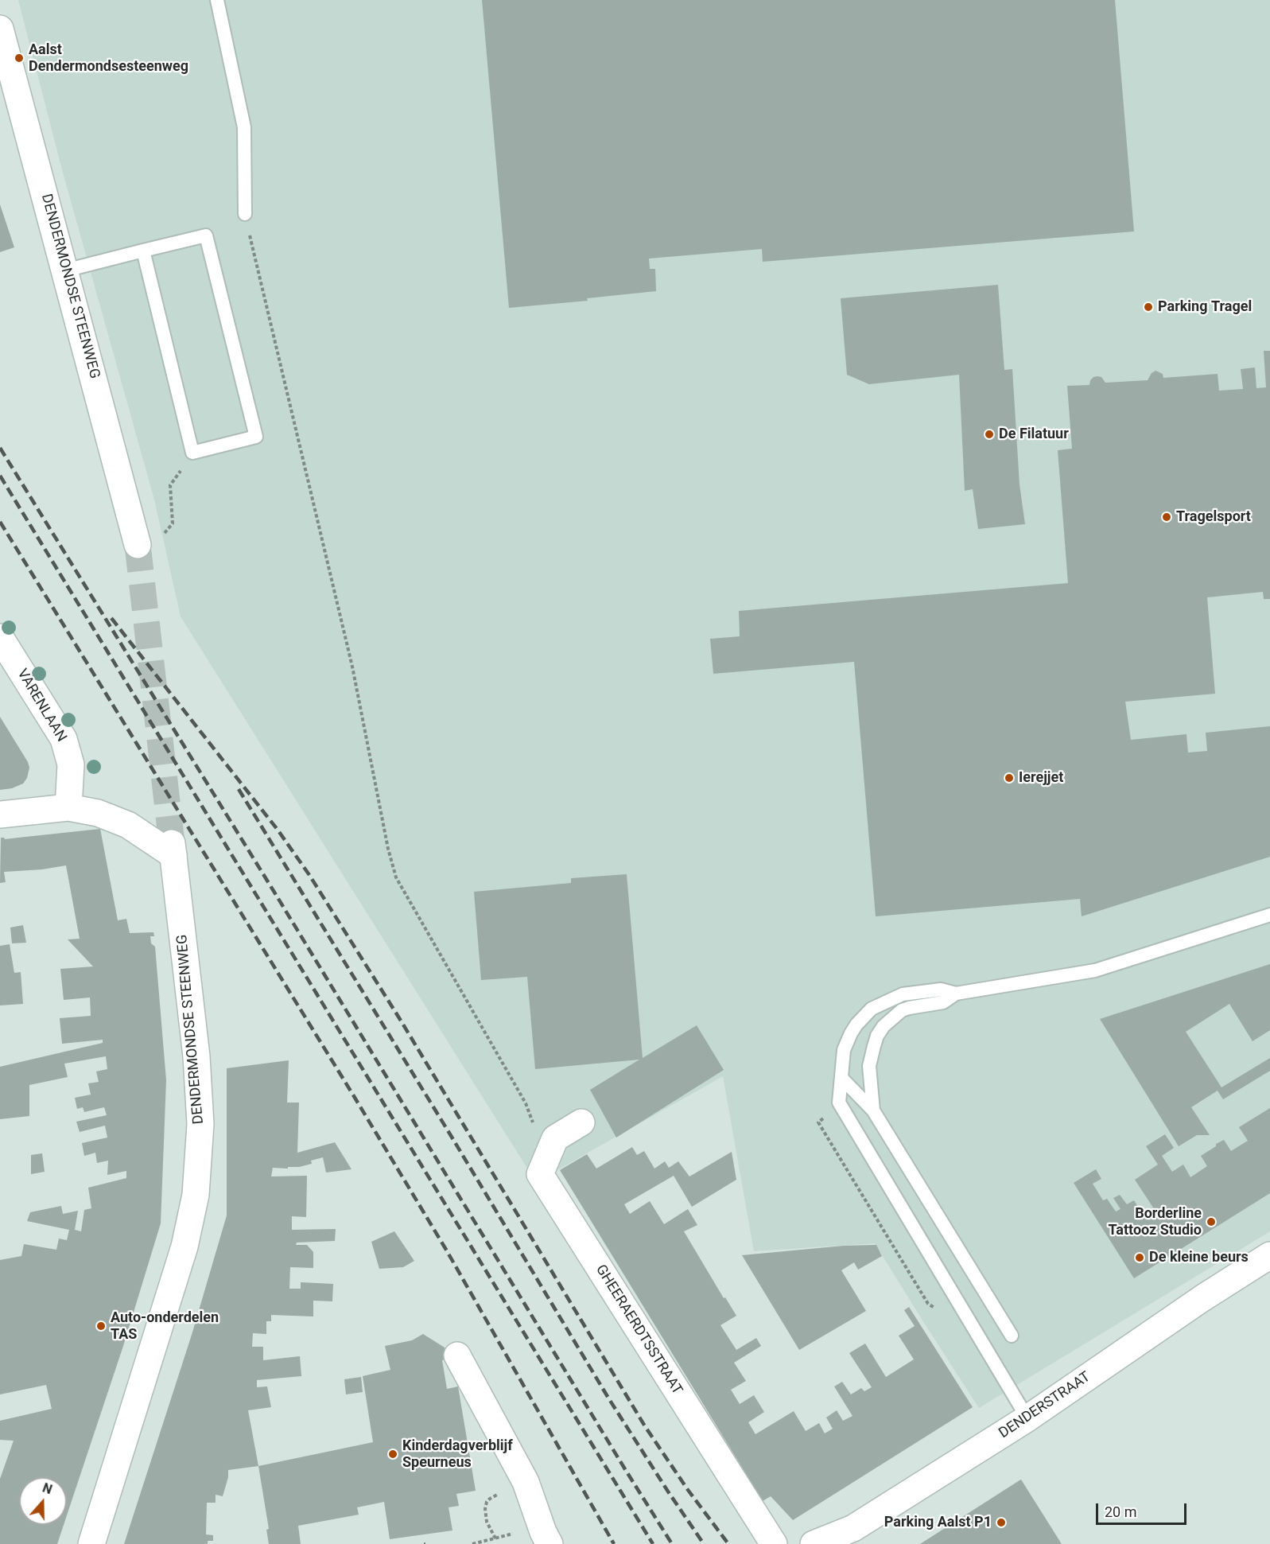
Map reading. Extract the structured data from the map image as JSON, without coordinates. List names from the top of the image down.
{
  "streets": {
    "street": [
      "DENDERMONDSE STEENWEG",
      "VARENLAAN",
      "GHEERAERDTSSTRAAT",
      "DENDERSTRAAT"
    ]
  },
  "crossings": [
    ["DENDERMONDSE STEENWEG", "VARENLAAN"]
  ],
  "places": [
    "Aalst Dendermondsesteenweg",
    "Parking Tragel",
    "De Filatuur",
    "Tragelsport",
    "Ierejjet",
    "Borderline Tattooz Studio",
    "De kleine beurs",
    "Auto-onderdelen TAS",
    "Kinderdagverblijf Speurneus",
    "Parking Aalst P1"
  ],
  "scale_bar": "20 m",
  "north": "top"
}
